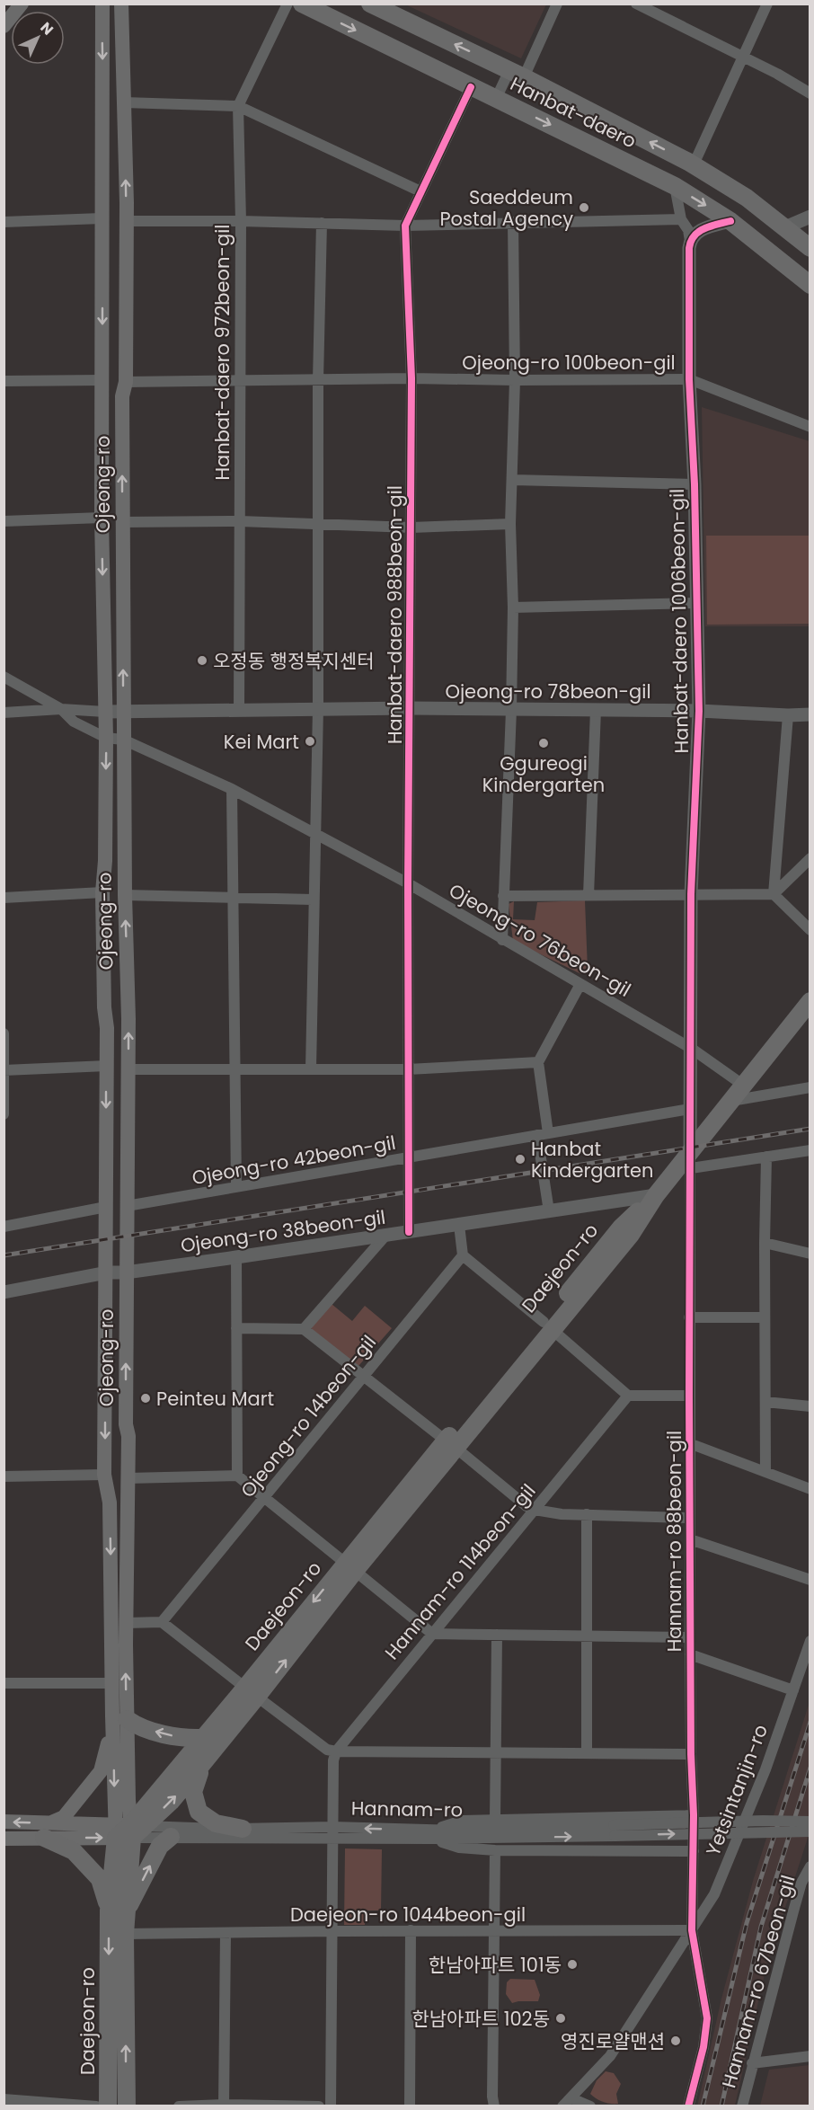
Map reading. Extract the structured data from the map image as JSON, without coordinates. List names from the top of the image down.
{
  "streets": {
    "main road": [
      "Hanbat-daero",
      "Ojeong-ro",
      "Daejeon-ro",
      "Hannam-ro"
    ],
    "street": [
      "Hanbat-daero 972beon-gil",
      "Ojeong-ro 100beon-gil",
      "Hanbat-daero 988beon-gil",
      "Hanbat-daero 1006beon-gil",
      "Ojeong-ro 78beon-gil",
      "Ojeong-ro 76beon-gil",
      "Ojeong-ro 42beon-gil",
      "Ojeong-ro 38beon-gil",
      "Ojeong-ro 14beon-gil",
      "Hannam-ro 88beon-gil",
      "Hannam-ro 114beon-gil",
      "Yetsintanjin-ro",
      "Daejeon-ro 1044beon-gil",
      "Hannam-ro 67beon-gil"
    ]
  },
  "crossings": [
    ["Hanbat-daero", "Hanbat-daero 988beon-gil"],
    ["Hanbat-daero 972beon-gil", "Ojeong-ro 100beon-gil"],
    ["Hanbat-daero 972beon-gil", "Ojeong-ro 78beon-gil"],
    ["Ojeong-ro 100beon-gil", "Ojeong-ro"],
    ["Ojeong-ro 100beon-gil", "Hanbat-daero 988beon-gil"],
    ["Ojeong-ro 100beon-gil", "Hanbat-daero 1006beon-gil"],
    ["Ojeong-ro", "Ojeong-ro 78beon-gil"],
    ["Ojeong-ro", "Ojeong-ro 76beon-gil"],
    ["Ojeong-ro", "Ojeong-ro 42beon-gil"],
    ["Ojeong-ro", "Ojeong-ro 38beon-gil"],
    ["Ojeong-ro", "Daejeon-ro"],
    ["Ojeong-ro", "Hannam-ro"],
    ["Hanbat-daero 988beon-gil", "Ojeong-ro 78beon-gil"],
    ["Hanbat-daero 988beon-gil", "Ojeong-ro 76beon-gil"],
    ["Hanbat-daero 988beon-gil", "Ojeong-ro 42beon-gil"],
    ["Hanbat-daero 988beon-gil", "Ojeong-ro 38beon-gil"],
    ["Hanbat-daero 1006beon-gil", "Ojeong-ro 78beon-gil"],
    ["Hanbat-daero 1006beon-gil", "Ojeong-ro 76beon-gil"],
    ["Hanbat-daero 1006beon-gil", "Ojeong-ro 42beon-gil"],
    ["Hanbat-daero 1006beon-gil", "Daejeon-ro"],
    ["Hanbat-daero 1006beon-gil", "Hannam-ro 88beon-gil"],
    ["Ojeong-ro 76beon-gil", "Ojeong-ro 42beon-gil"],
    ["Ojeong-ro 76beon-gil", "Daejeon-ro"],
    ["Ojeong-ro 38beon-gil", "Daejeon-ro"],
    ["Daejeon-ro", "Hannam-ro 88beon-gil"],
    ["Daejeon-ro", "Hannam-ro"],
    ["Daejeon-ro", "Daejeon-ro 1044beon-gil"],
    ["Hannam-ro 88beon-gil", "Yetsintanjin-ro"],
    ["Hannam-ro 88beon-gil", "Daejeon-ro 1044beon-gil"],
    ["Yetsintanjin-ro", "Daejeon-ro 1044beon-gil"]
  ],
  "places": [
    "Saeddeum Postal Agency",
    "오정동 행정복지센터",
    "Kei Mart",
    "Ggureogi Kindergarten",
    "Hanbat Kindergarten",
    "Peinteu Mart",
    "한남아파트 101동",
    "한남아파트 102동",
    "영진로얄맨션"
  ],
  "north": "top right"
}
